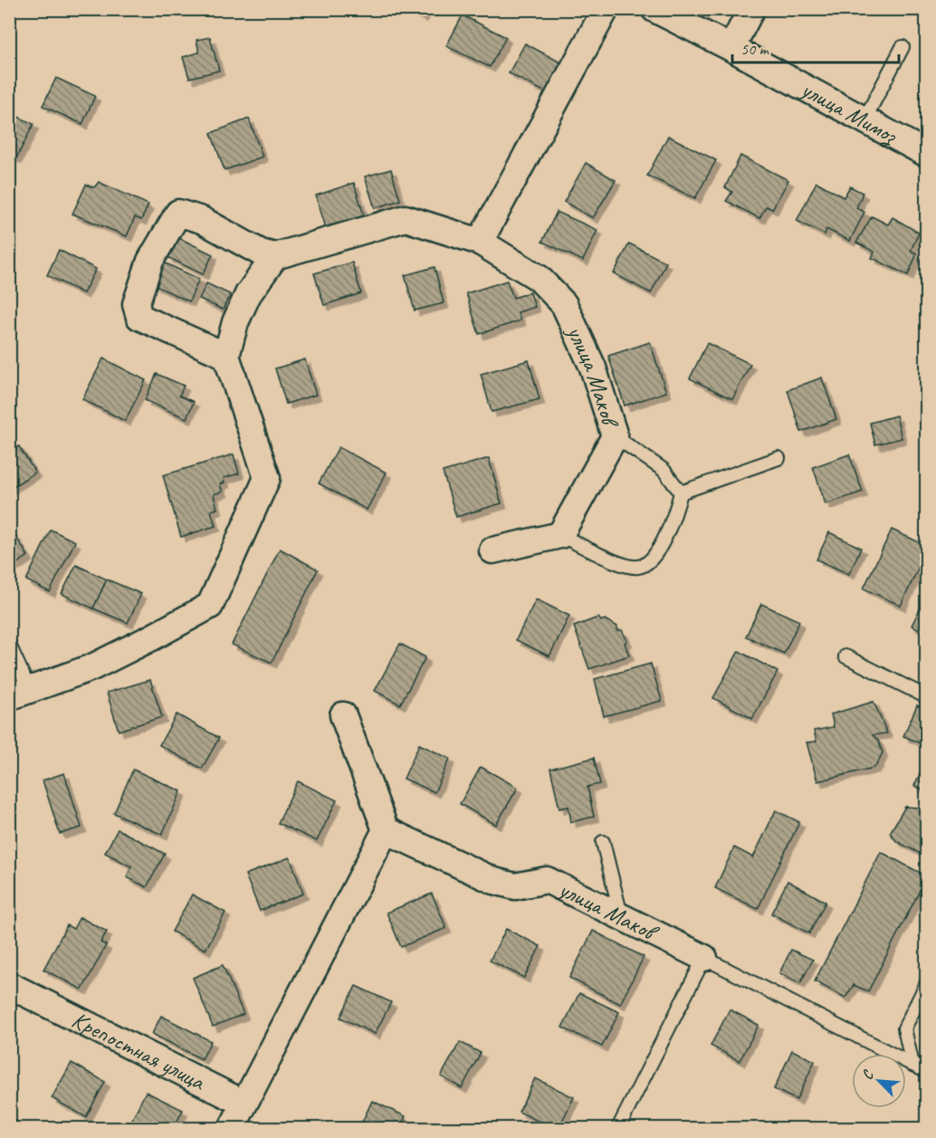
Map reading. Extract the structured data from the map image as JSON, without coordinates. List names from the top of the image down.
{
  "streets": {
    "street": ["улица Мимоз", "улица Маков", "Крепостная улица"]
  },
  "scale_bar": "50 m",
  "north": "top left"
}
